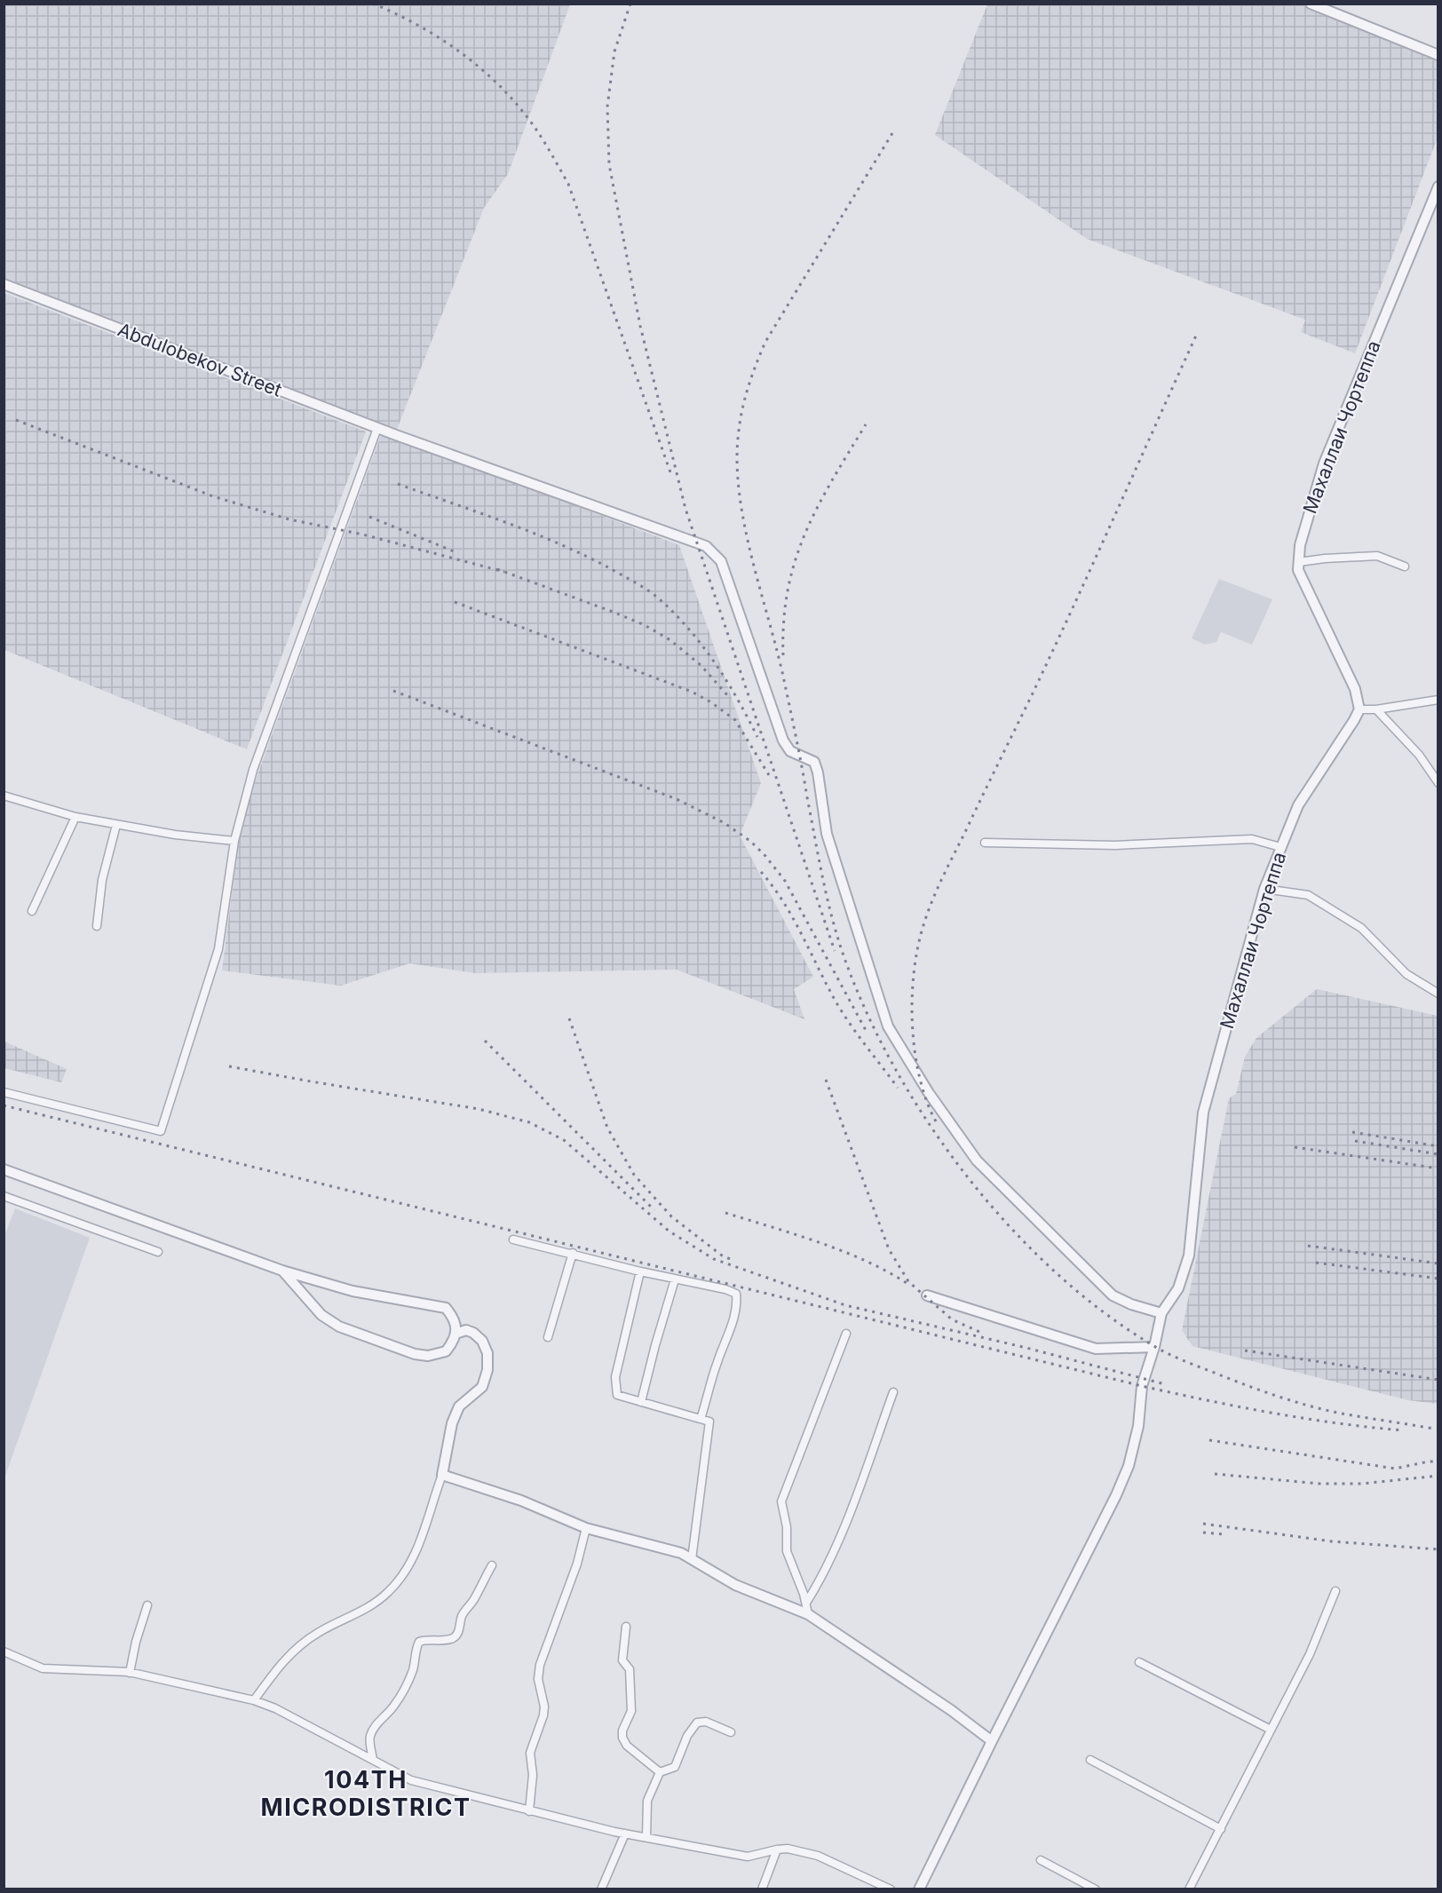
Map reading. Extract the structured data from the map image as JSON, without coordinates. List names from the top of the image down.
{
  "streets": {
    "street": ["Abdulobekov Street", "Махаллаи Чортеппа"]
  },
  "crossings": [
    ["Abdulobekov Street", "Махаллаи Чортеппа"]
  ],
  "districts": ["104TH MICRODISTRICT"]
}
